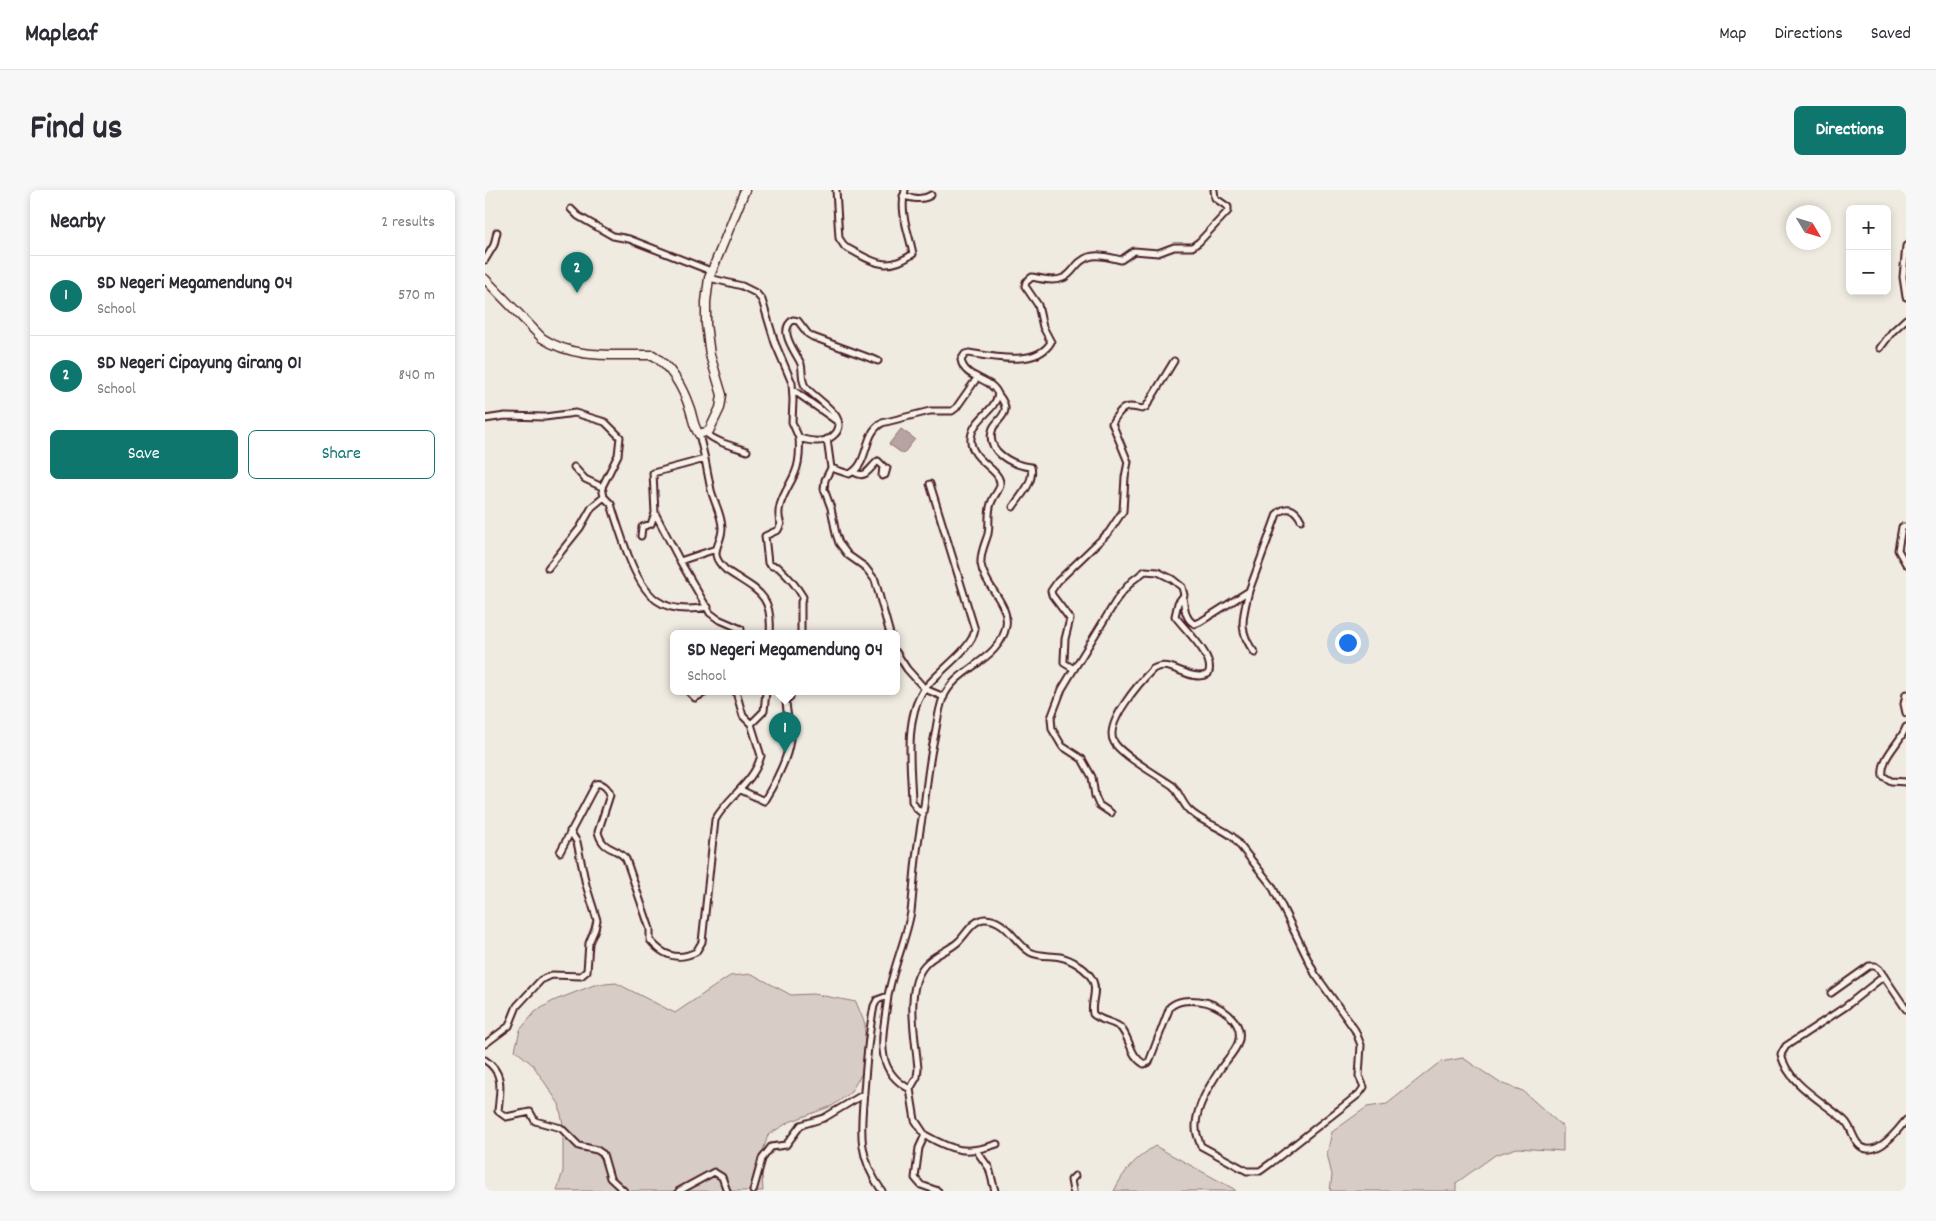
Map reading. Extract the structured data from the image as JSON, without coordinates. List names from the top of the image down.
{
  "north": "bottom right",
  "page": {
    "header": "Mapleaf",
    "nav": ["Map", "Directions", "Saved"],
    "title": "Find us",
    "buttons": [
      "Directions",
      ["Save", "Share"]
    ],
    "heading": ["Nearby", "2 results"],
    "map_buttons": ["+", "−"],
    "pins": ["2", "1"],
    "list": [
      {
        "mark": "1",
        "name": "SD Negeri Megamendung 04",
        "note": "School",
        "value": "570 m"
      },
      {
        "mark": "2",
        "name": "SD Negeri Cipayung Girang 01",
        "note": "School",
        "value": "840 m"
      }
    ],
    "popup": ["SD Negeri Megamendung 04", "School"]
  }
}
